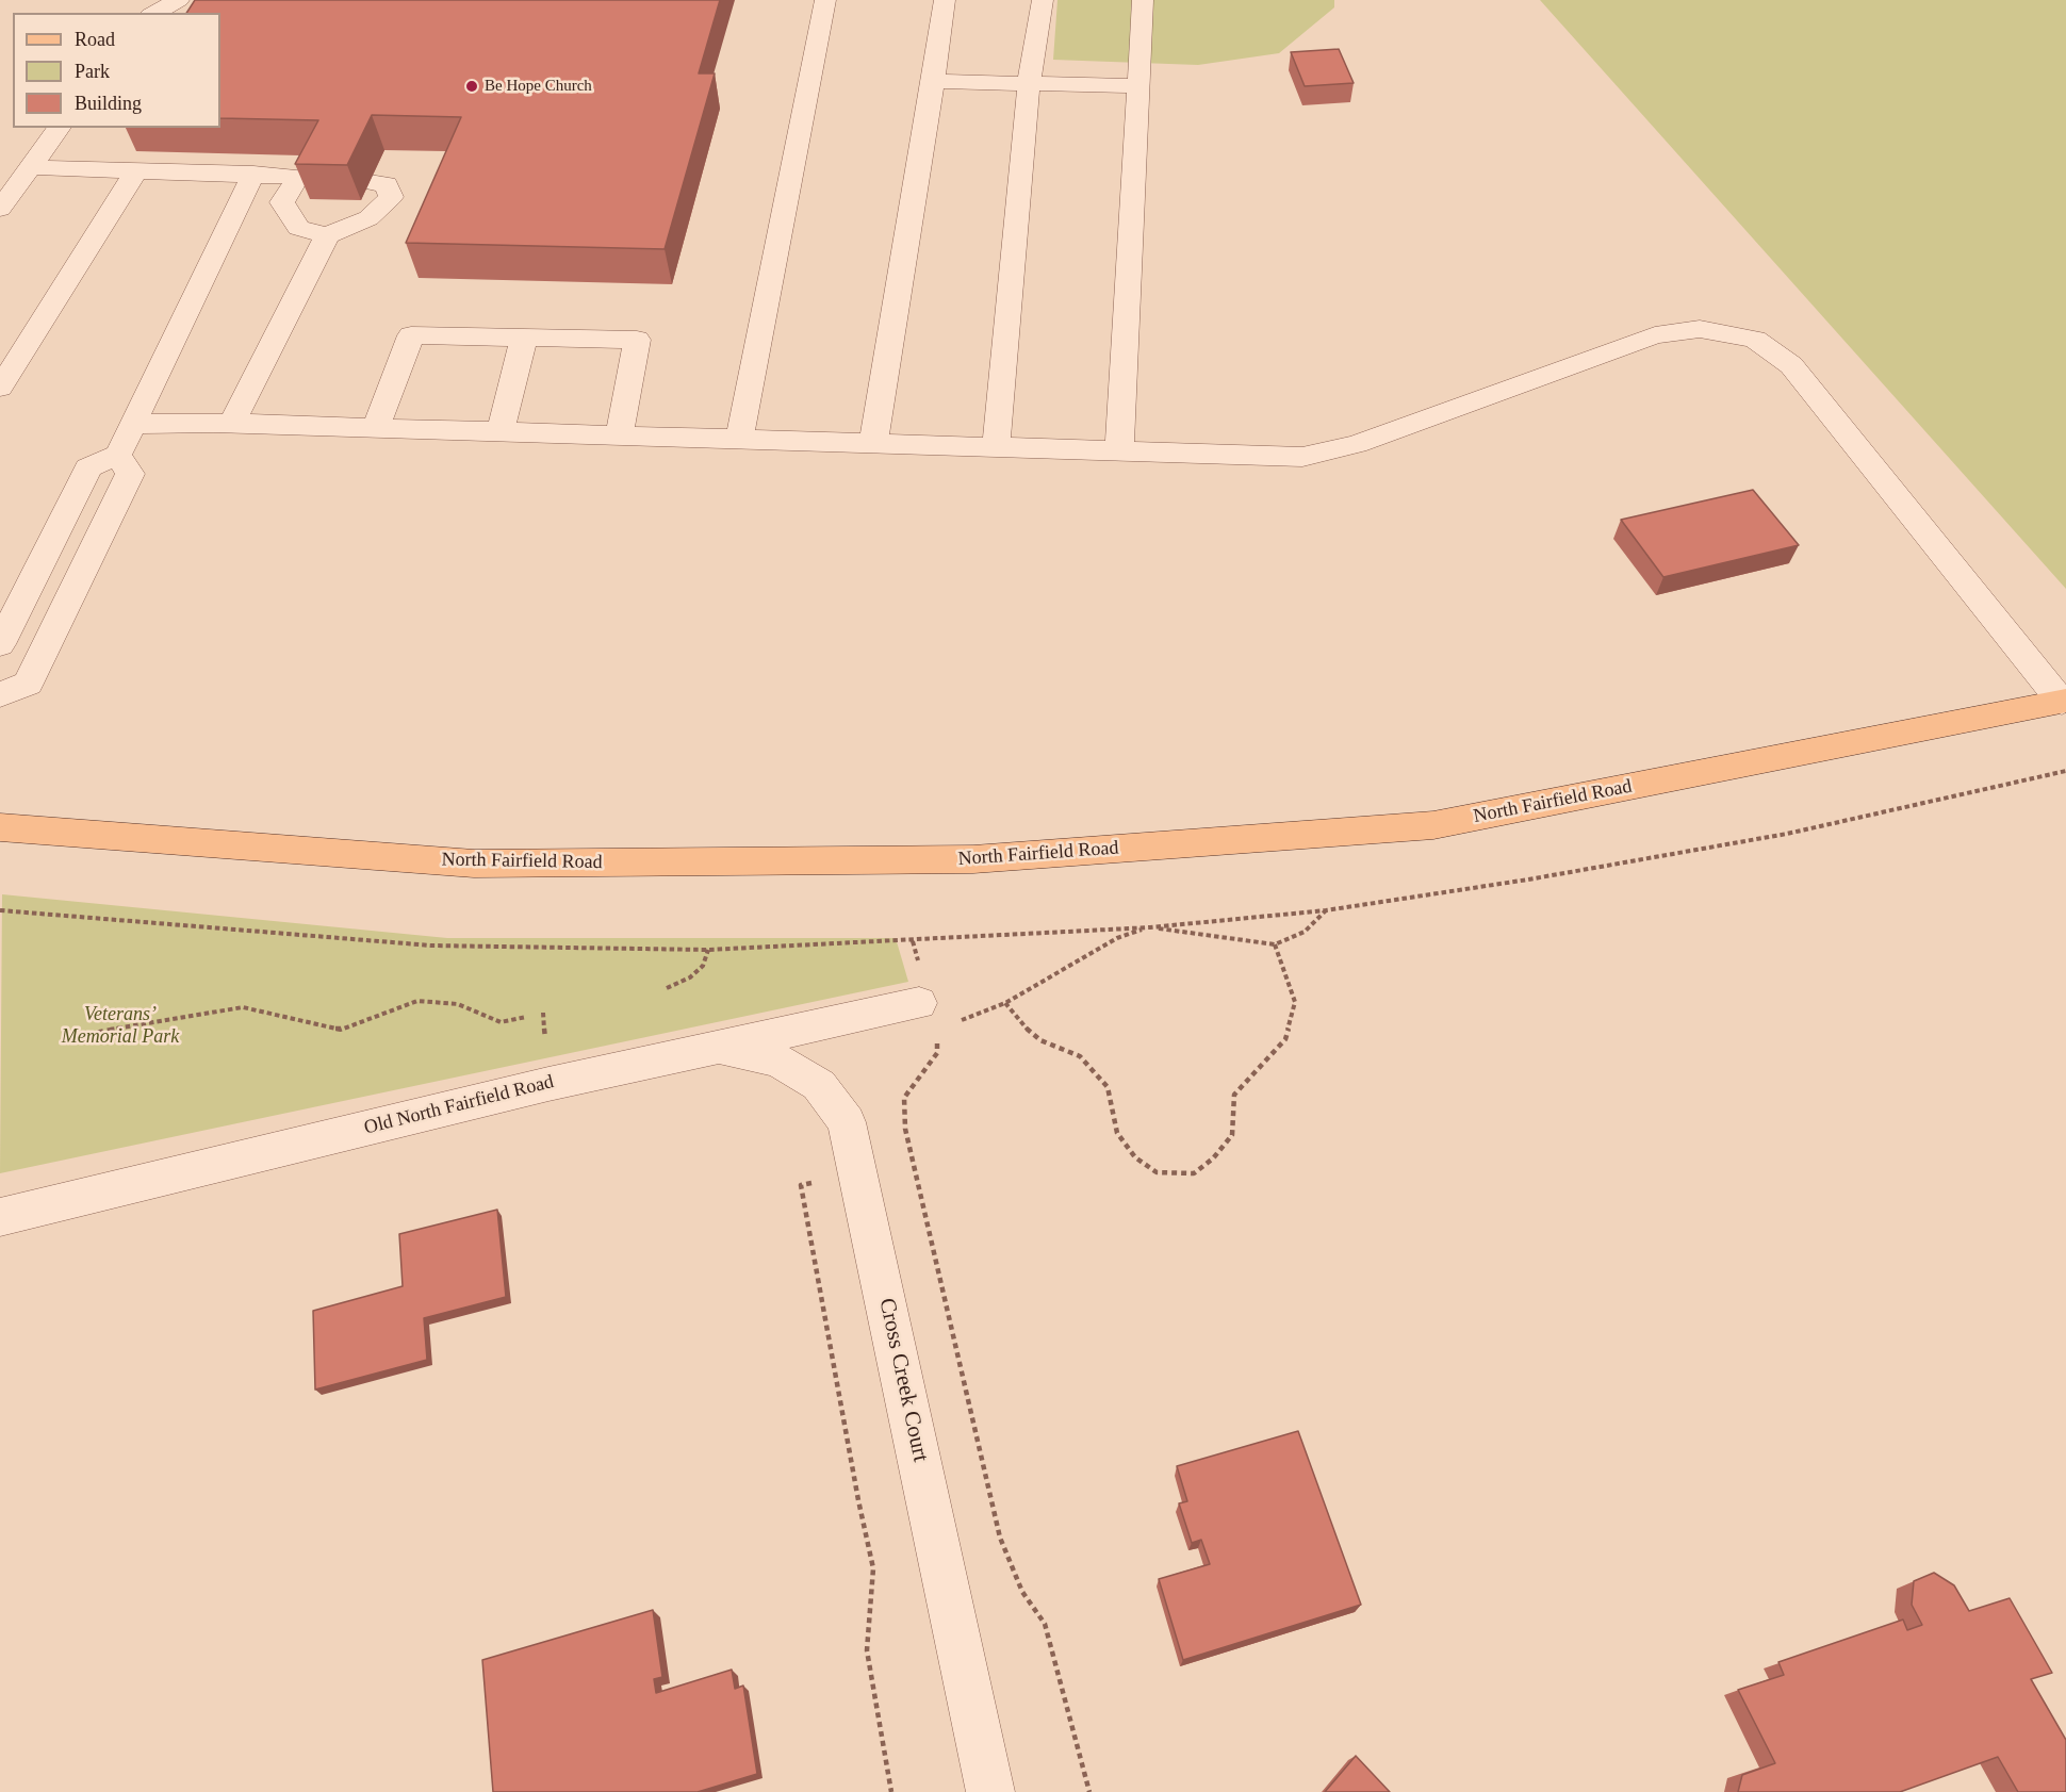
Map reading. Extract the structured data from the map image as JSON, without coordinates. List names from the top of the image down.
{
  "streets": {
    "main road": ["North Fairfield Road"],
    "street": ["Old North Fairfield Road", "Cross Creek Court"]
  },
  "crossings": [
    ["Old North Fairfield Road", "Cross Creek Court"]
  ],
  "parks": ["Veterans’ Memorial Park"],
  "places": ["Be Hope Church"],
  "legend": ["Road", "Park", "Building"]
}
